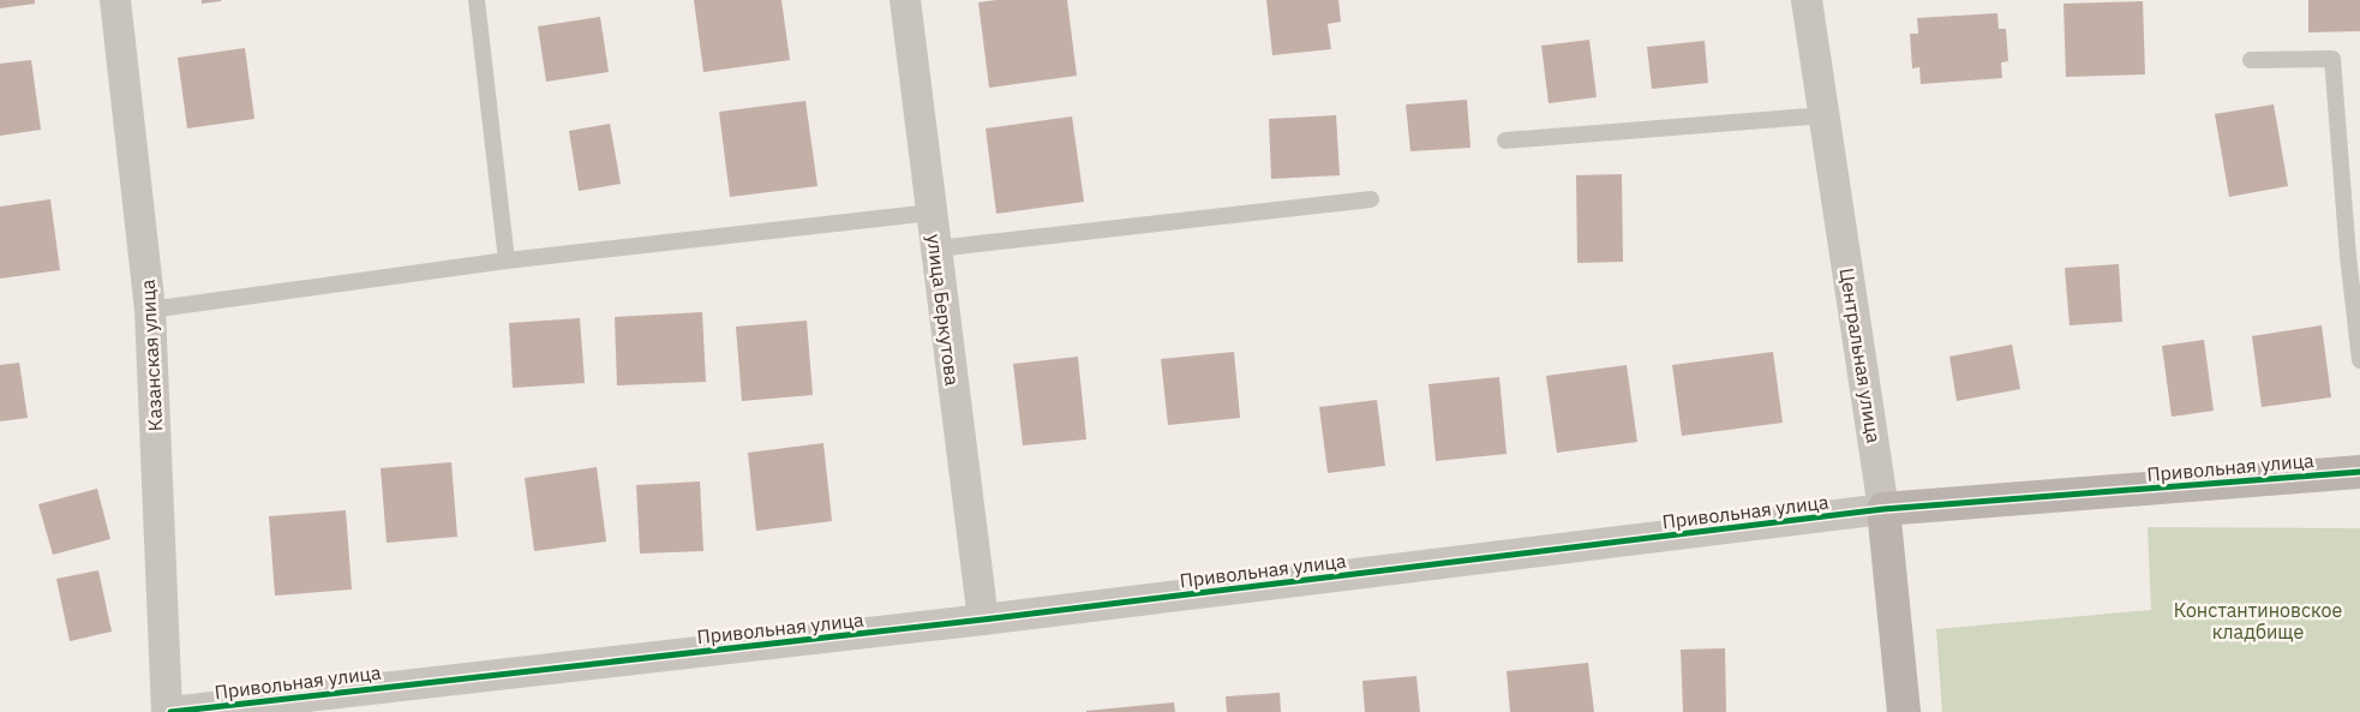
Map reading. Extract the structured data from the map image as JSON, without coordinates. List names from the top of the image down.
{
  "streets": {
    "street": [
      "улица Беркутова",
      "Казанская улица",
      "Центральная улица",
      "Привольная улица"
    ]
  },
  "crossings": [
    ["улица Беркутова", "Привольная улица"],
    ["Казанская улица", "Привольная улица"],
    ["Центральная улица", "Привольная улица"]
  ],
  "parks": ["Константиновское кладбище"]
}
